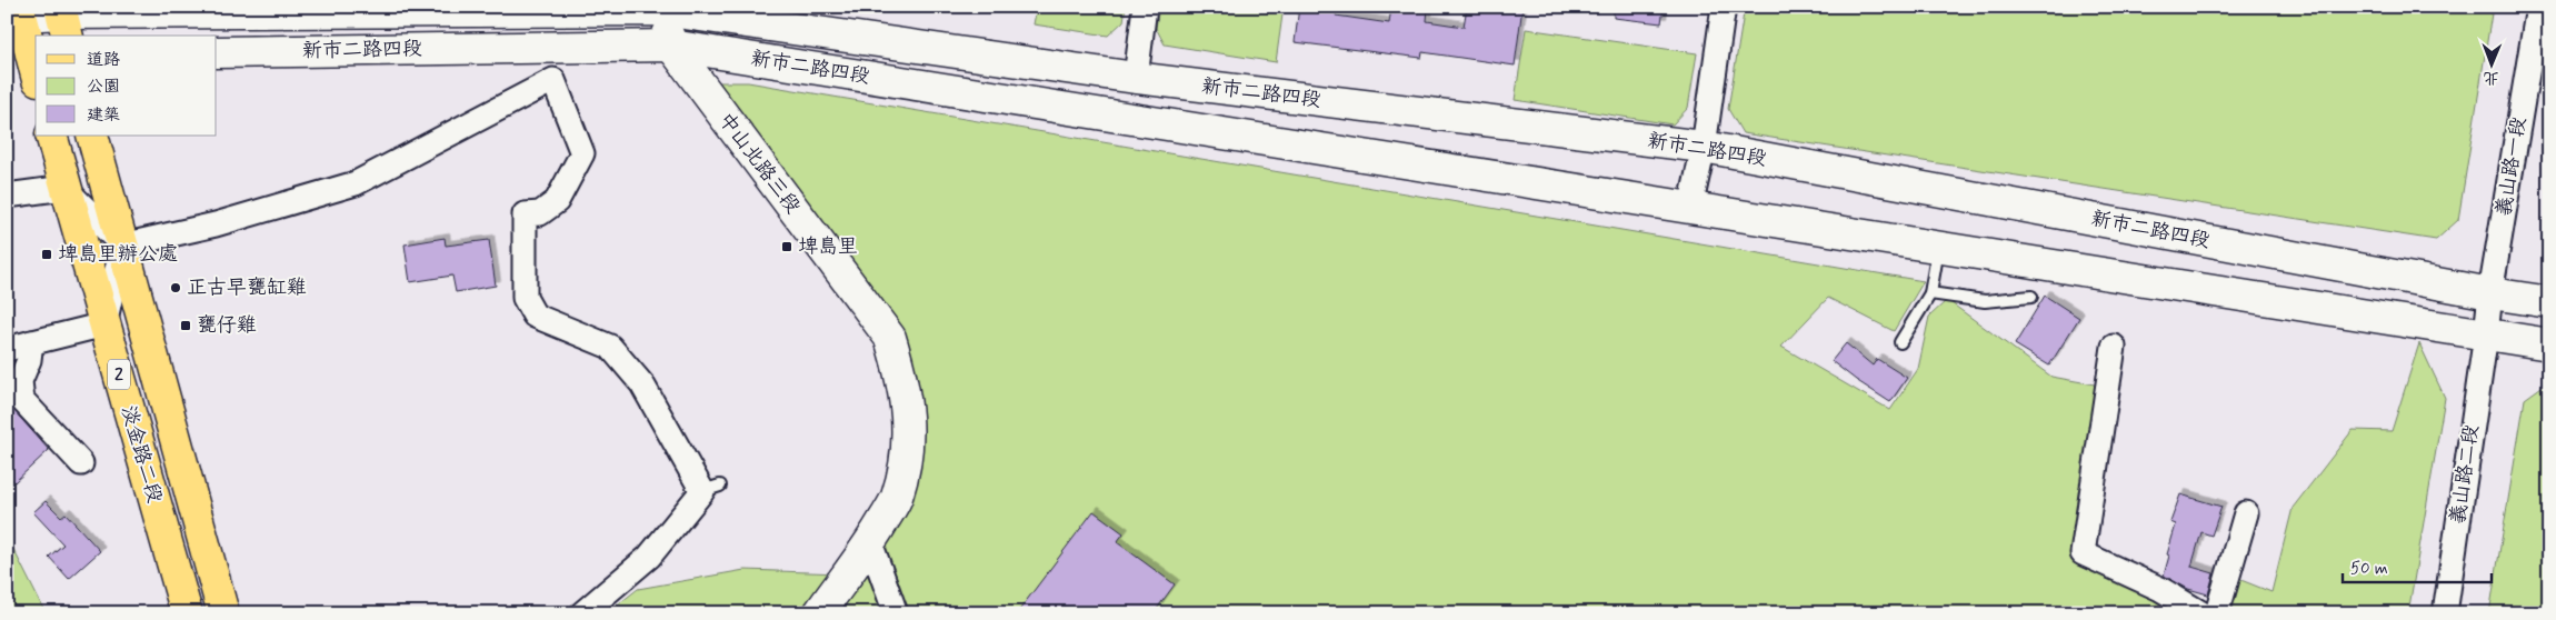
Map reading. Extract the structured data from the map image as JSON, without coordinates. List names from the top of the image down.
{
  "streets": {
    "main road": ["2", "淡金路二段"],
    "street": [
      "新市二路四段",
      "中山北路三段",
      "義山路一段",
      "義山路二段"
    ]
  },
  "crossings": [
    ["新市二路四段", "中山北路三段"],
    ["新市二路四段", "義山路一段"],
    ["新市二路四段", "義山路二段"],
    ["義山路一段", "義山路二段"]
  ],
  "places": {
    "transit": ["埤島里", "埤島里辦公處", "甕仔雞"],
    "other": ["正古早甕缸雞"]
  },
  "legend": ["道路", "公園", "建築"],
  "scale_bar": "50 m",
  "north": "bottom"
}
